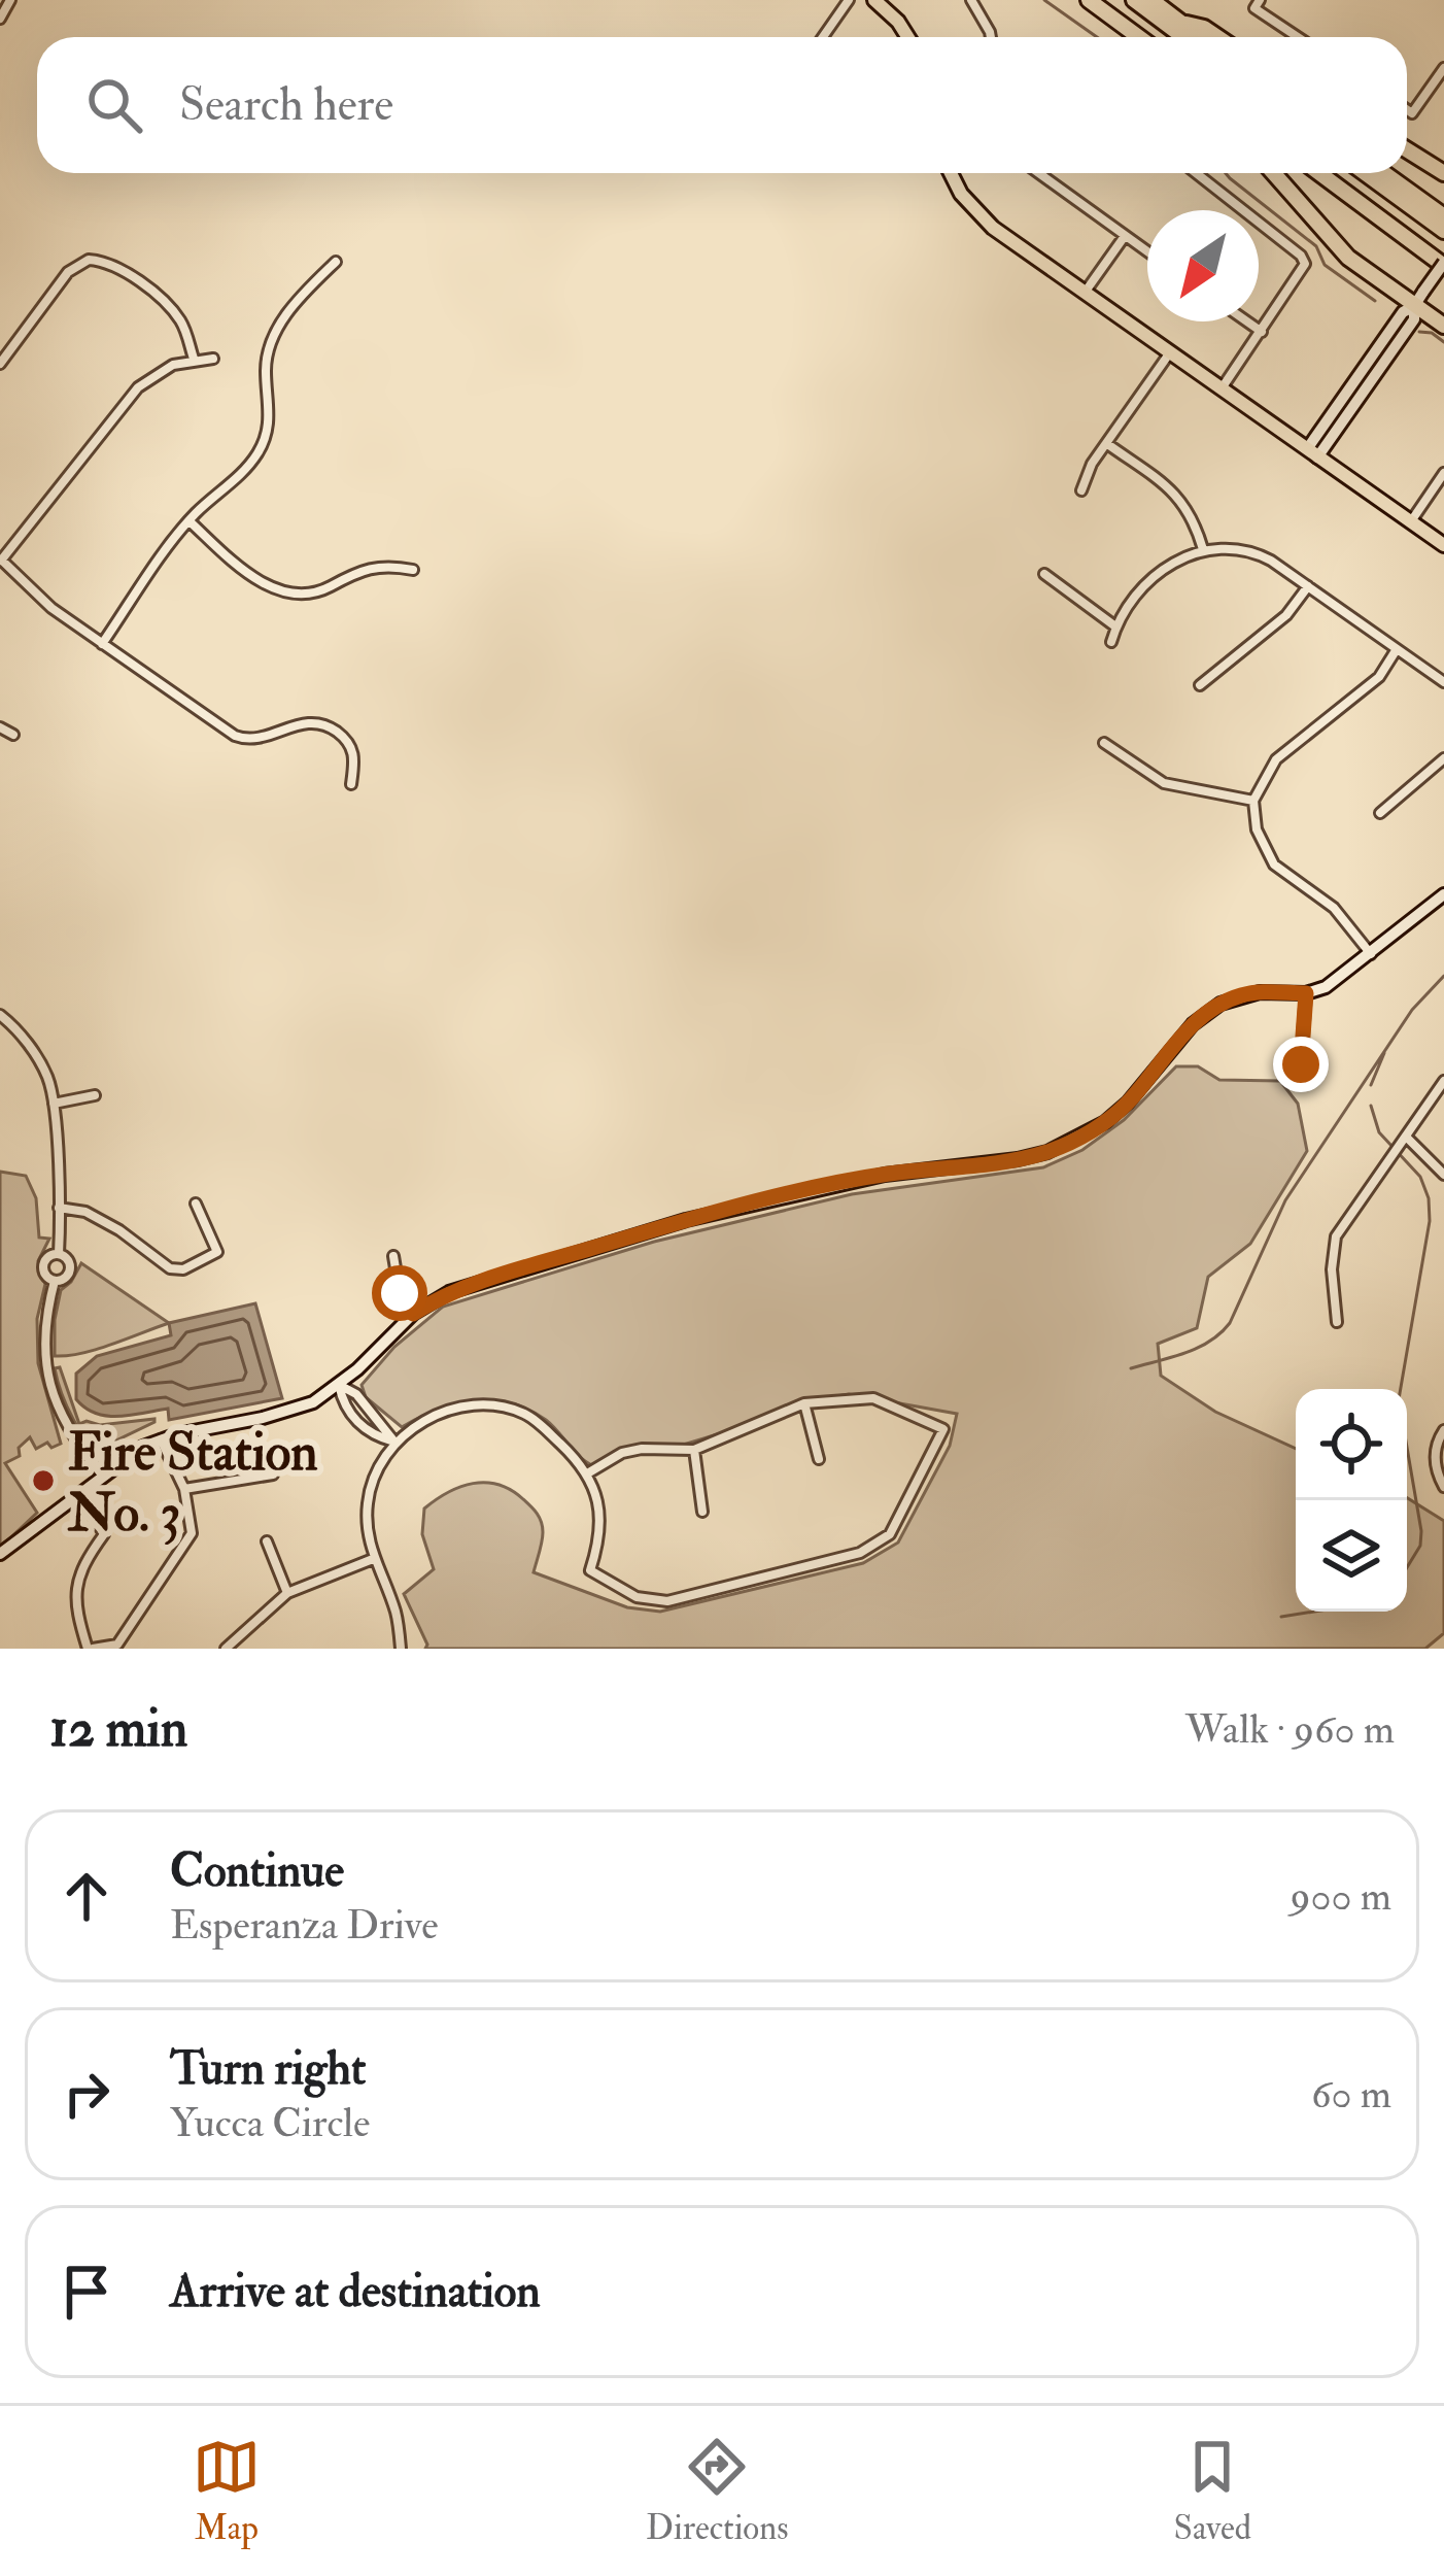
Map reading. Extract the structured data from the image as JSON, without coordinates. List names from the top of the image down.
{
  "places": ["Fire Station No. 3"],
  "north": "bottom left",
  "page": {
    "search": "Search here",
    "heading": ["12 min", "Walk · 960 m"],
    "list": [
      ["Continue", "Esperanza Drive", "900 m"],
      ["Turn right", "Yucca Circle", "60 m"],
      "Arrive at destination"
    ],
    "nav": ["Map", "Directions", "Saved"]
  }
}
